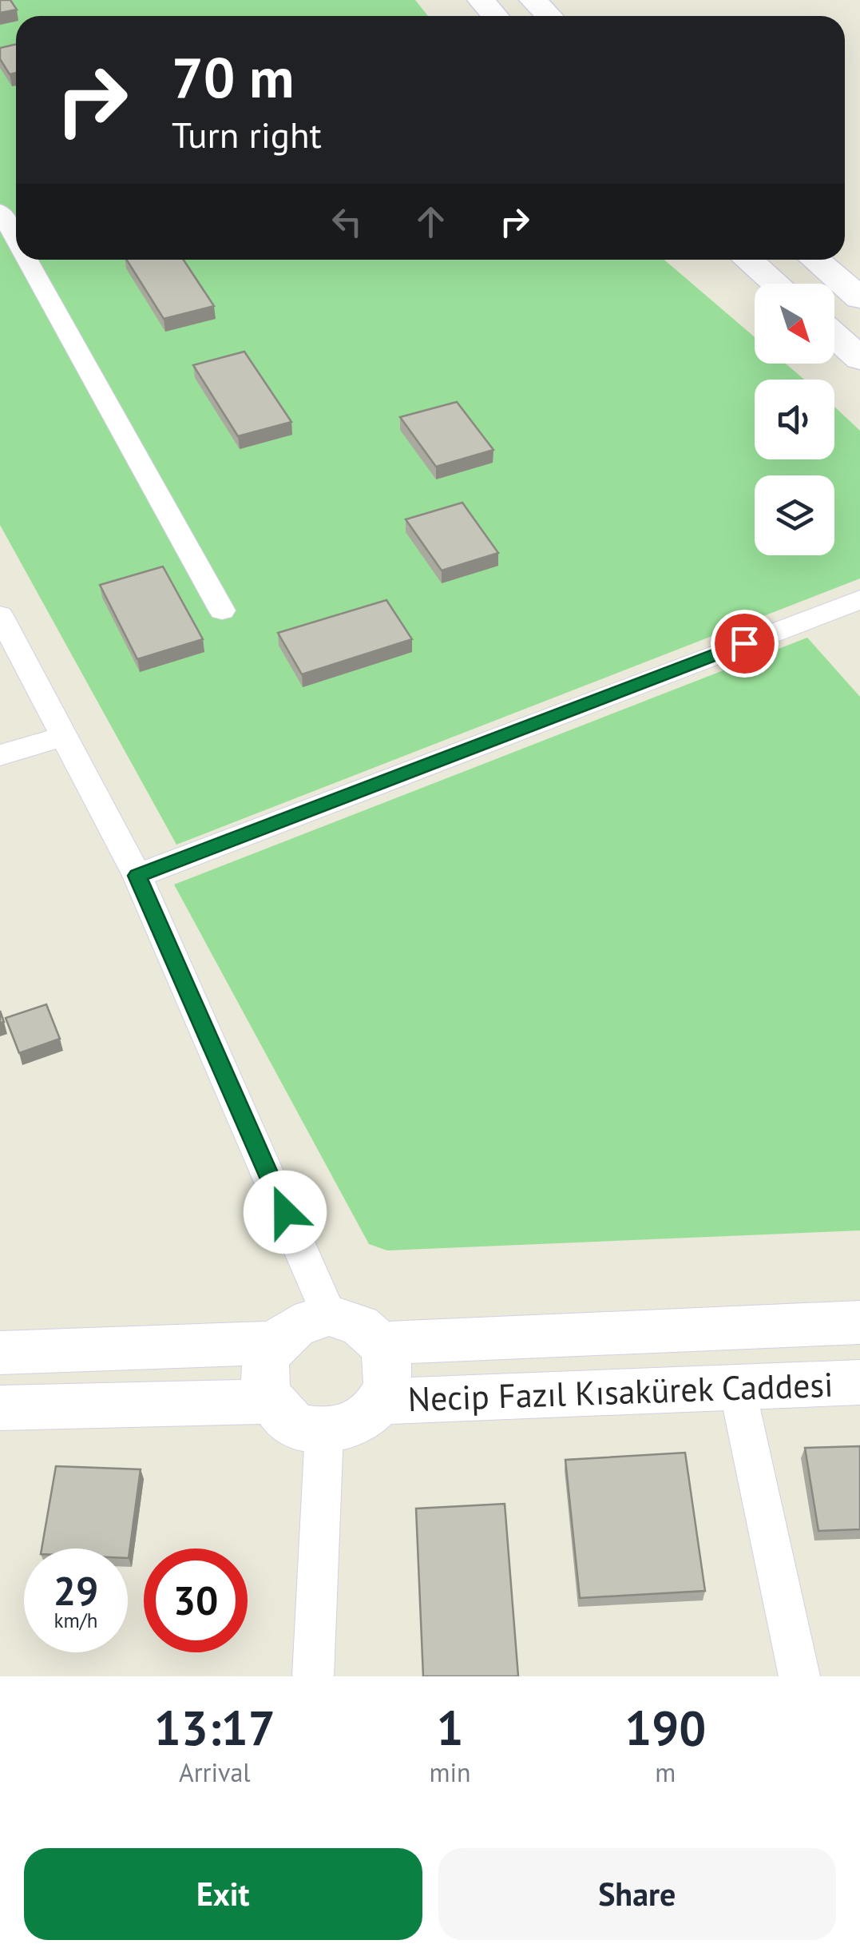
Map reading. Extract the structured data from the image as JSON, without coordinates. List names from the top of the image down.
{
  "streets": {
    "street": ["Necip Fazıl Kısakürek Caddesi"]
  },
  "north": "bottom right",
  "page": {
    "turn": ["70 m", "Turn right"],
    "speed": "29 km/h",
    "limit": "30",
    "eta": [
      "13:17",
      "Arrival",
      "1",
      "min",
      "190",
      "m"
    ],
    "buttons": ["Exit", "Share"]
  }
}
